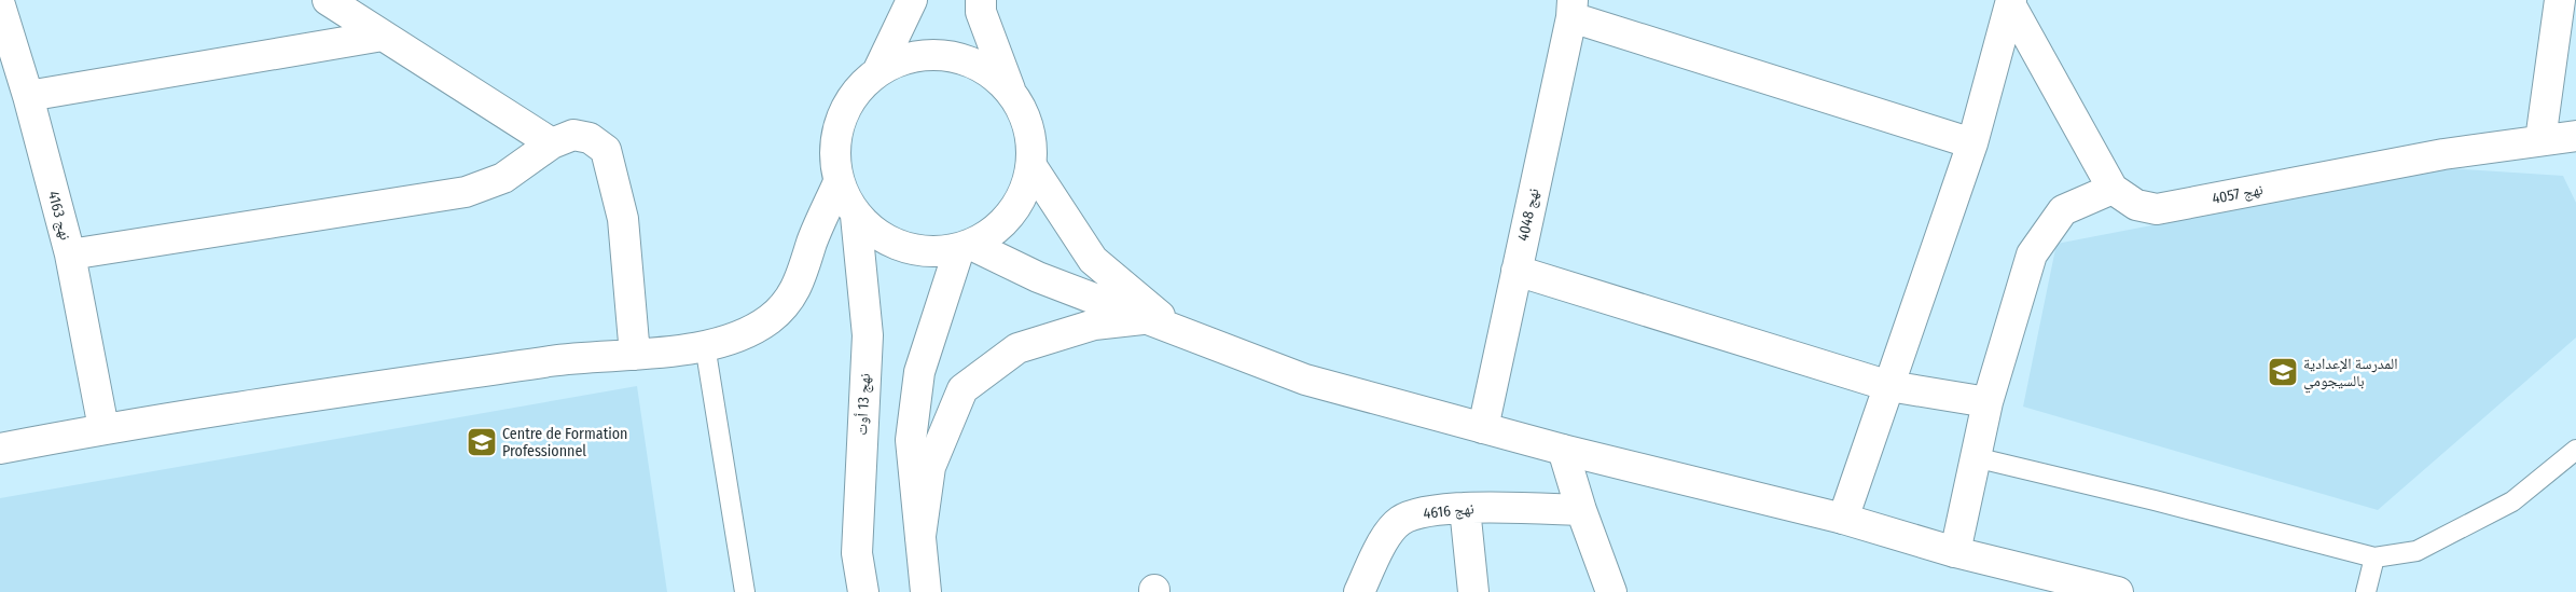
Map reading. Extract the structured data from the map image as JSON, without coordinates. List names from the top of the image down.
{
  "streets": {
    "main road": [
      "نهج 4057",
      "نهج 4048",
      "نهج 4163",
      "نهج 13 أوت",
      "نهج 4616"
    ]
  },
  "places": {
    "school or university": ["المدرسة الإعدادية بالسيجومي", "Centre de Formation Professionnel"]
  }
}
